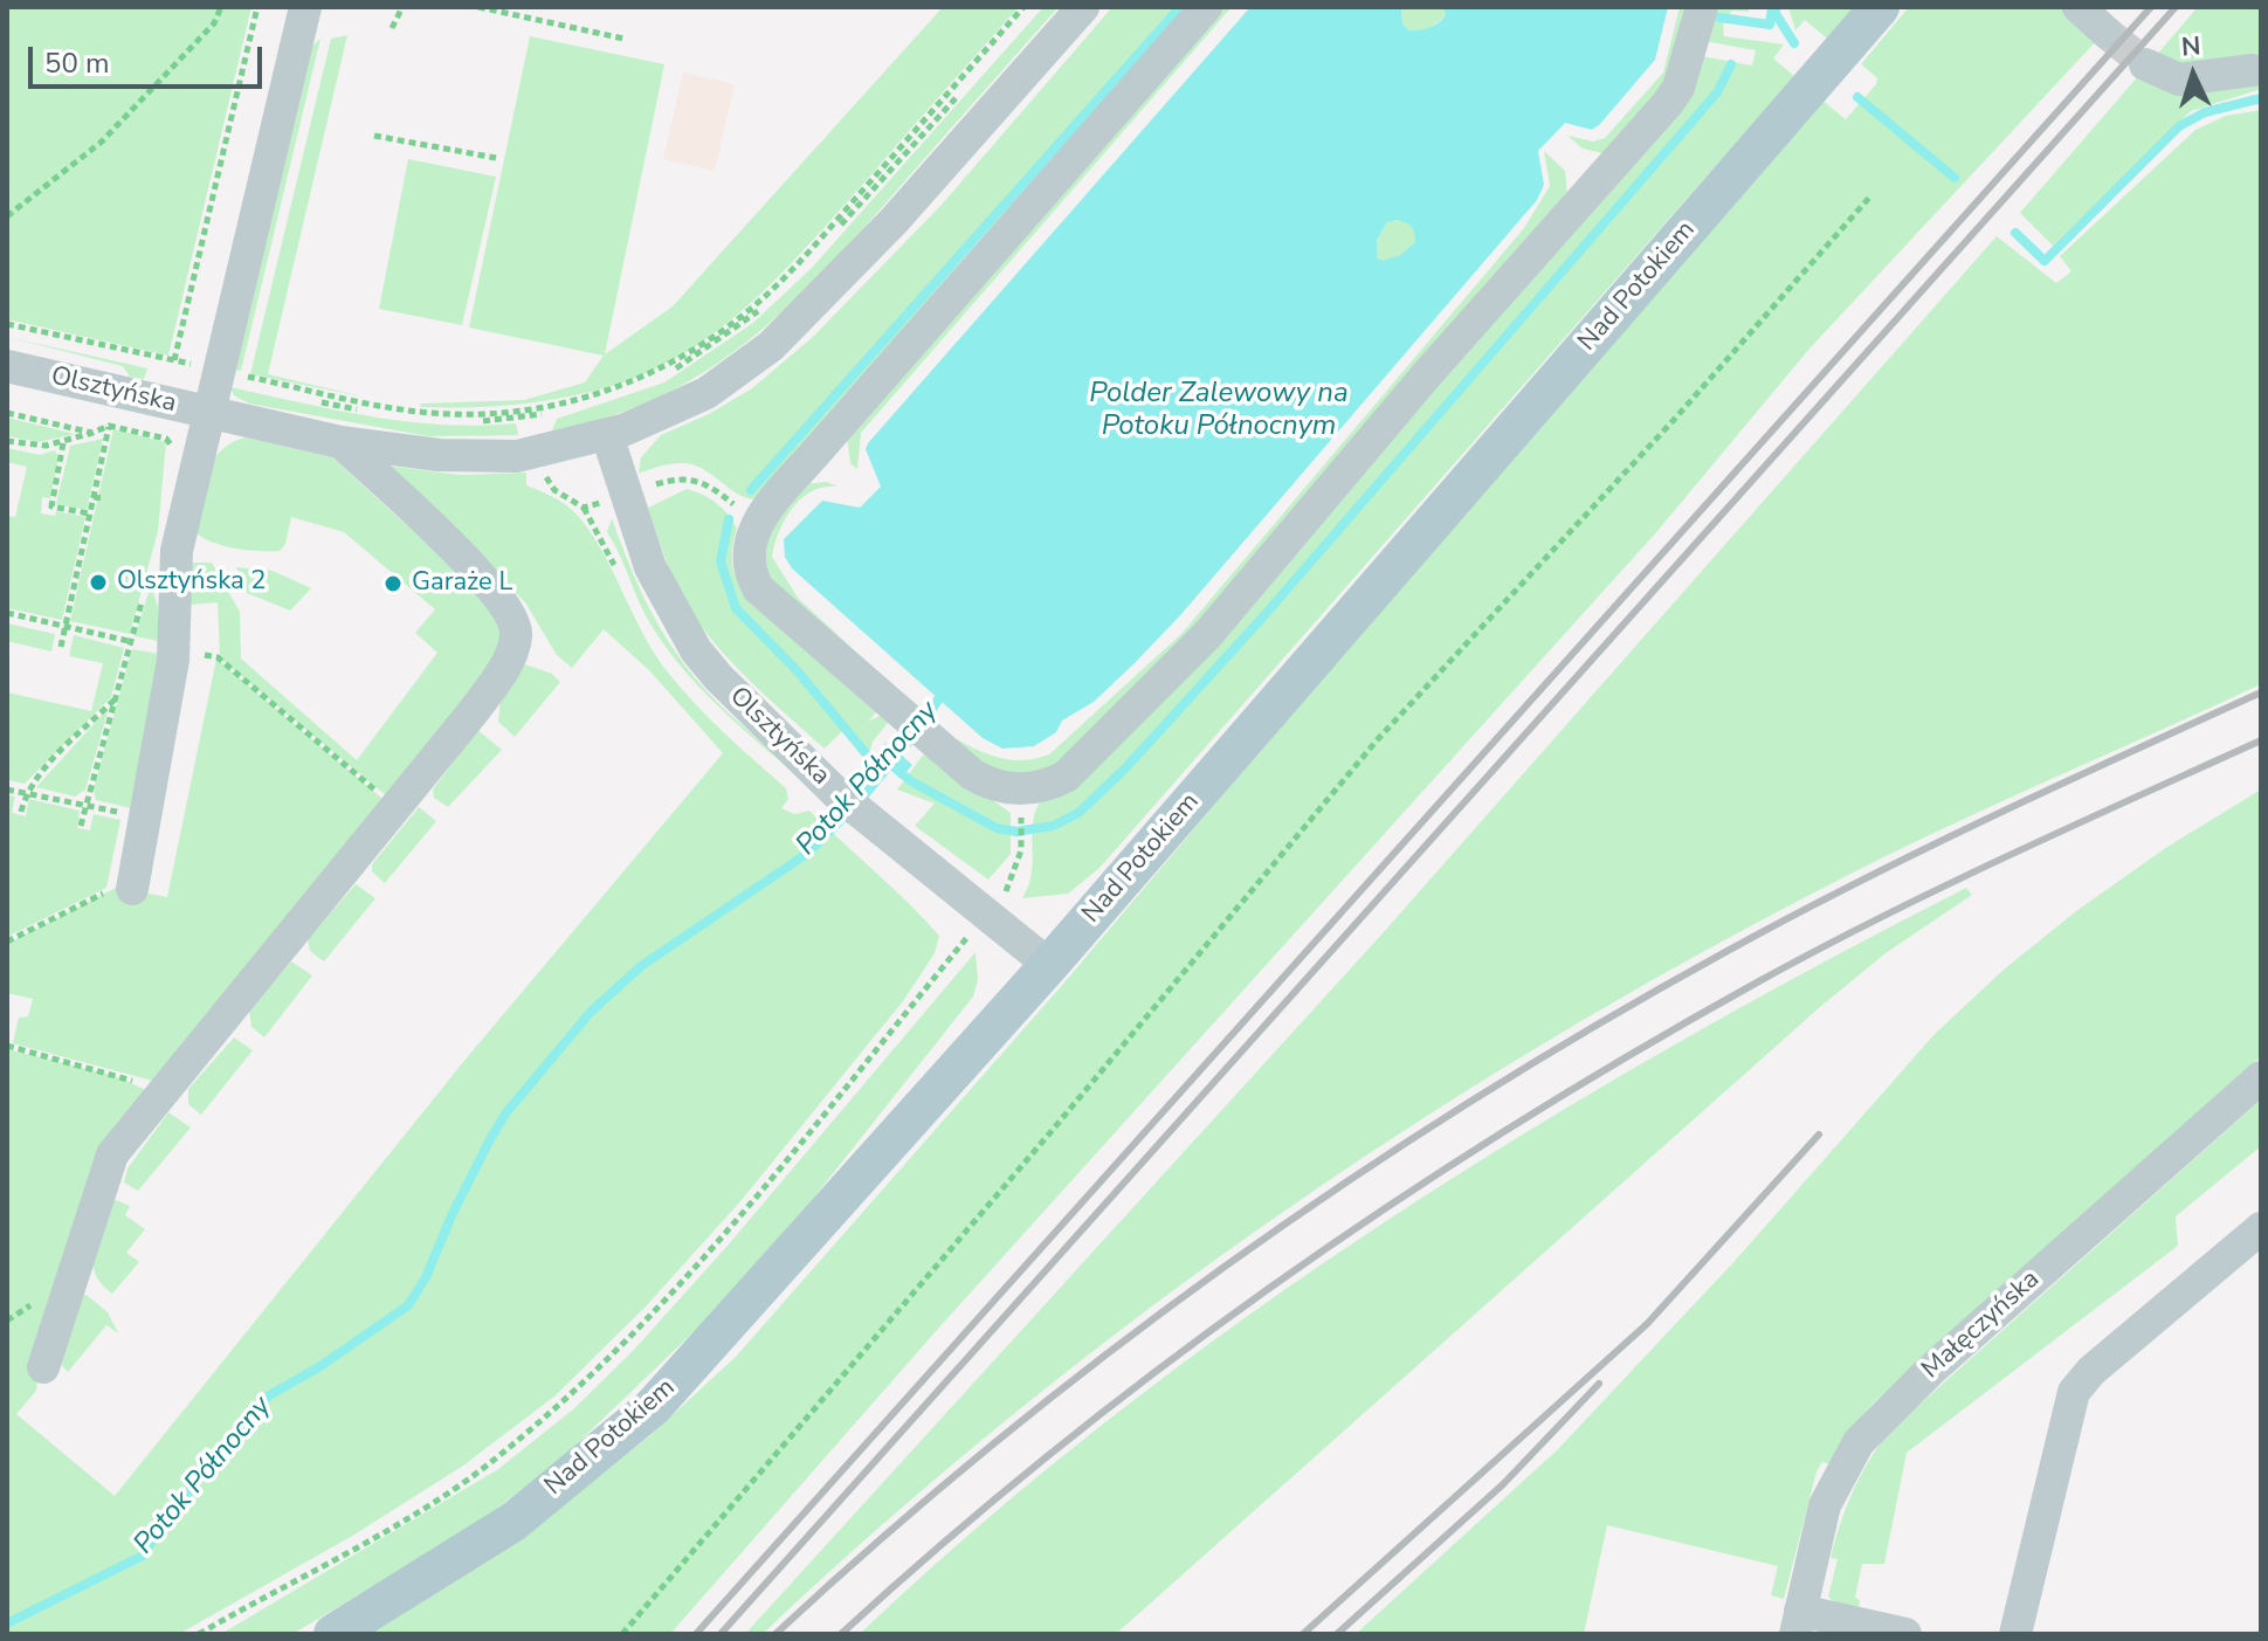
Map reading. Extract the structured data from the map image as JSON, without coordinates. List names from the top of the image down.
{
  "streets": {
    "main road": ["Nad Potokiem"],
    "street": ["Olsztyńska", "Małęczyńska"]
  },
  "crossings": [
    ["Nad Potokiem", "Olsztyńska"]
  ],
  "water": ["Polder Zalewowy na Potoku Północnym", "Potok Północny"],
  "places": ["Olsztyńska 2", "Garaże L"],
  "scale_bar": "50 m",
  "north": "top"
}
